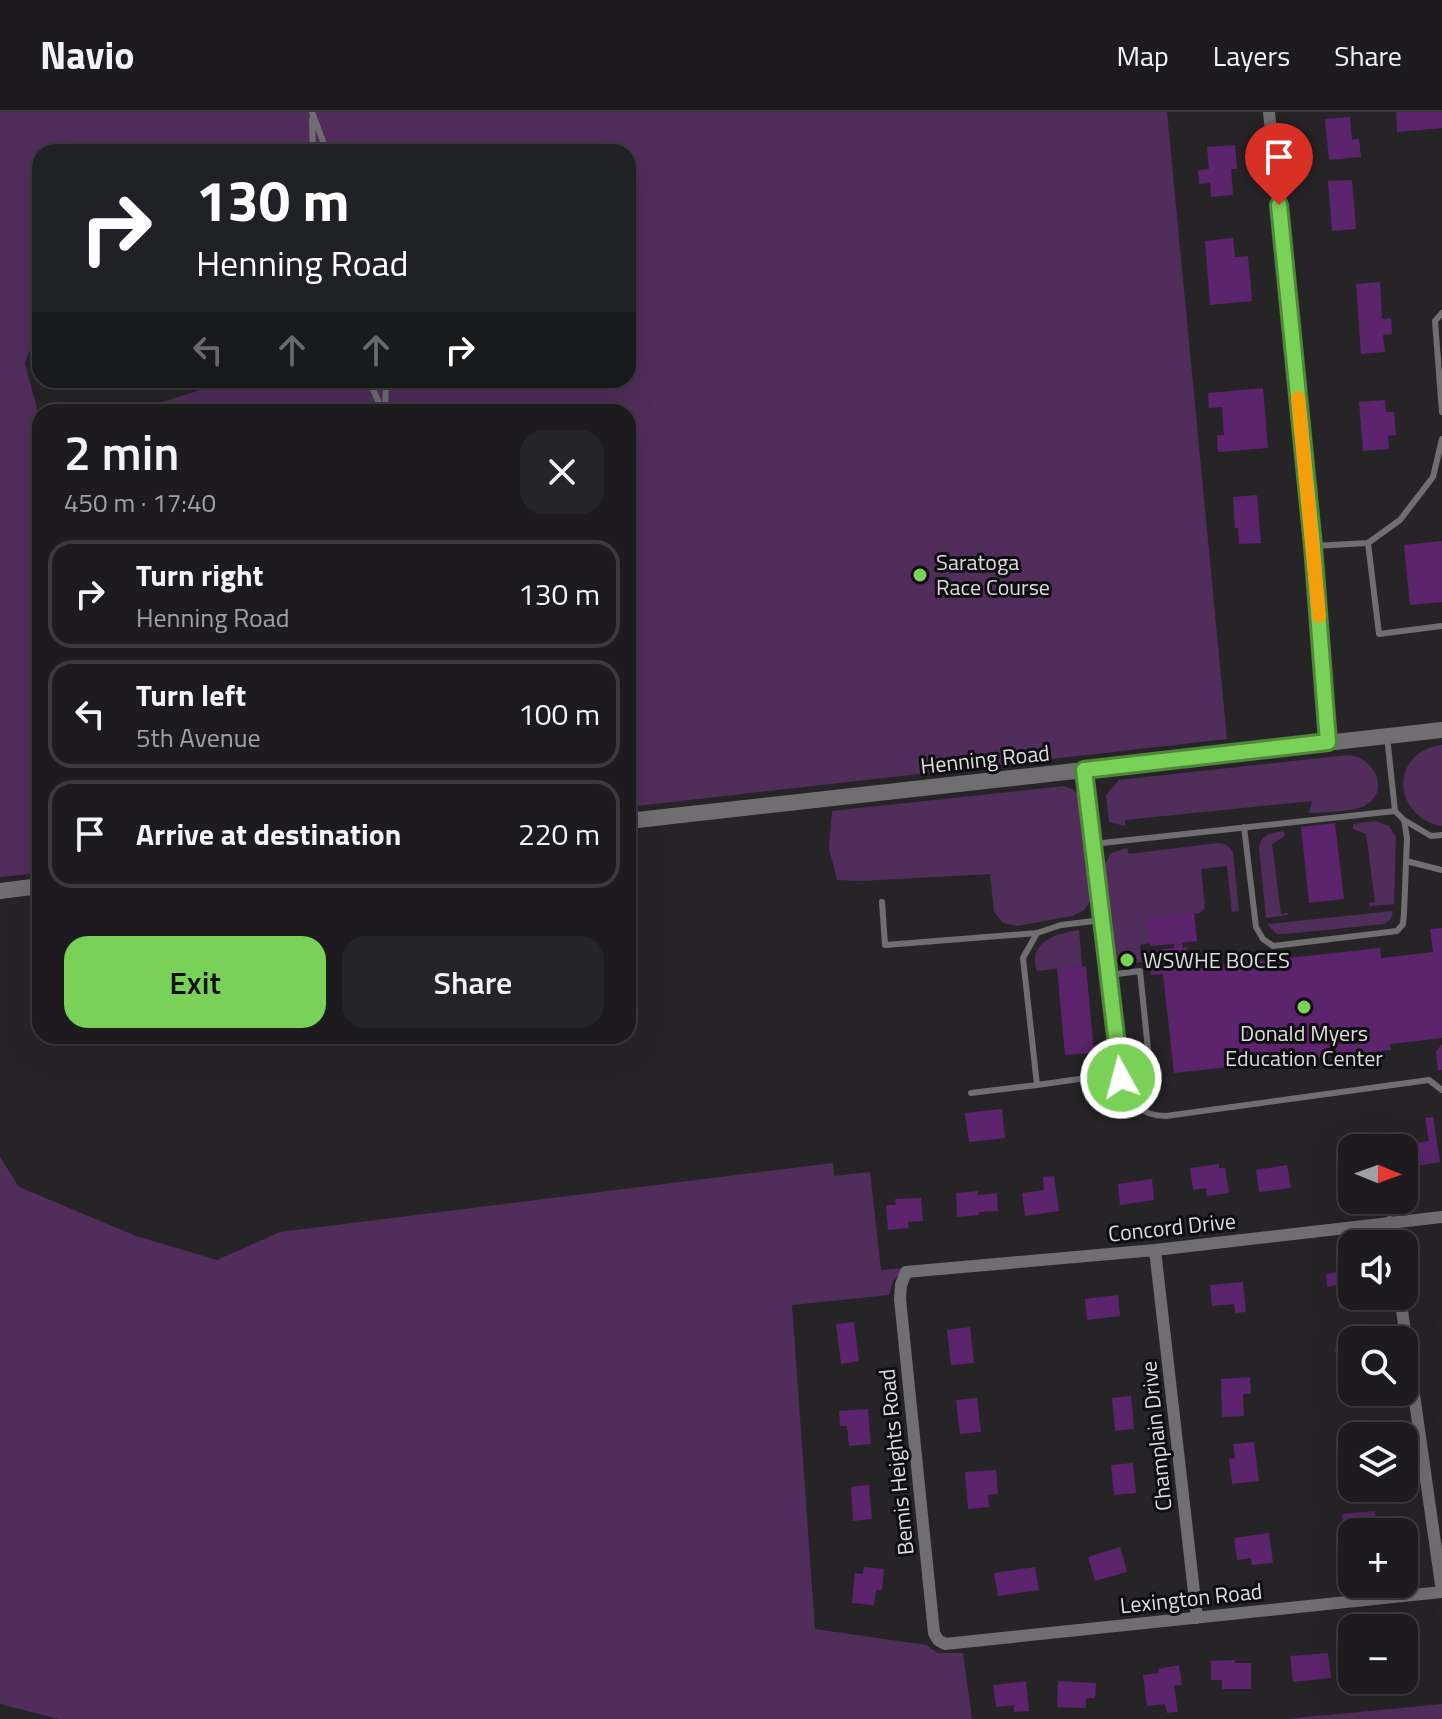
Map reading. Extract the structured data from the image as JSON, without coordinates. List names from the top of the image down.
{
  "streets": {
    "street": [
      "Henning Road",
      "Concord Drive",
      "Champlain Drive",
      "Bemis Heights Road",
      "Lexington Road"
    ]
  },
  "crossings": [
    ["Concord Drive", "Champlain Drive"],
    ["Concord Drive", "Bemis Heights Road"],
    ["Champlain Drive", "Lexington Road"],
    ["Bemis Heights Road", "Lexington Road"]
  ],
  "places": ["Saratoga Race Course", "WSWHE BOCES", "Donald Myers Education Center"],
  "north": "right",
  "page": {
    "header": "Navio",
    "nav": ["Map", "Layers", "Share"],
    "turn": ["130 m", "Henning Road"],
    "heading": ["2 min", "450 m · 17:40"],
    "list": [
      {
        "name": "Turn right",
        "note": "Henning Road",
        "value": "130 m"
      },
      {
        "name": "Turn left",
        "note": "5th Avenue",
        "value": "100 m"
      },
      {
        "name": "Arrive at destination",
        "value": "220 m"
      }
    ],
    "buttons": ["Exit", "Share"],
    "map_buttons": ["+", "−"]
  }
}
